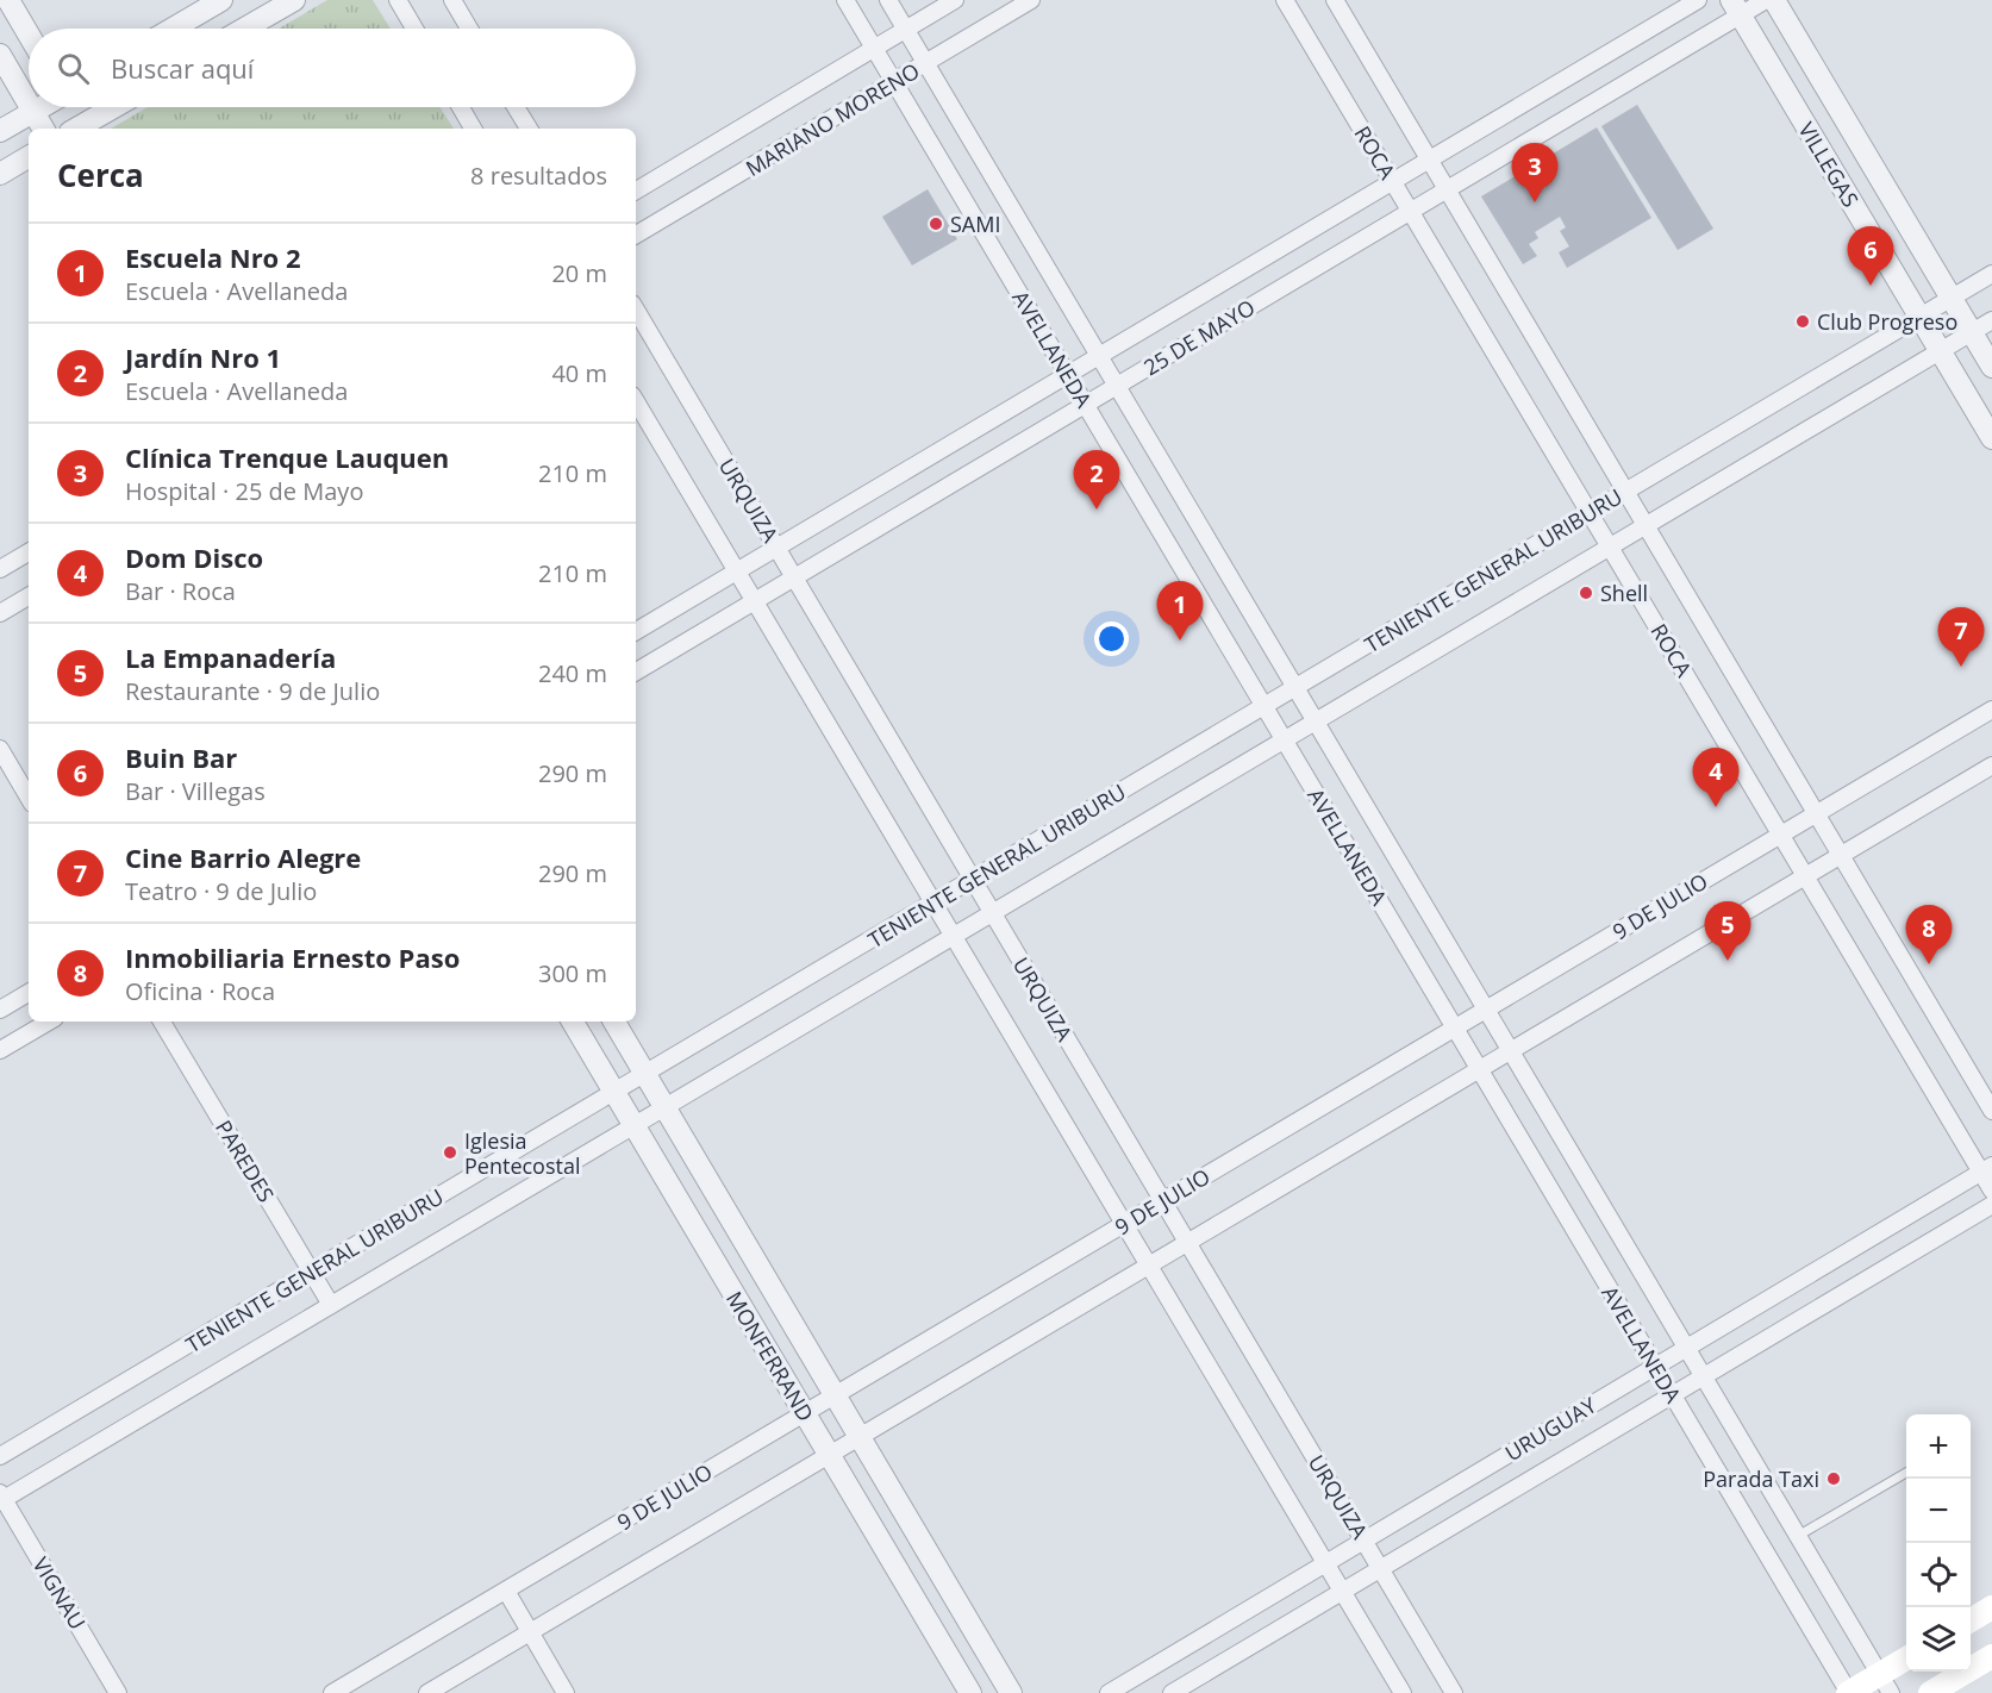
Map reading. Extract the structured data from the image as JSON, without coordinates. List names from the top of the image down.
{
  "streets": {
    "street": [
      "MARIANO MORENO",
      "ROCA",
      "VILLEGAS",
      "25 DE MAYO",
      "AVELLANEDA",
      "URQUIZA",
      "TENIENTE GENERAL URIBURU",
      "9 DE JULIO",
      "PAREDES",
      "MONFERRAND",
      "URUGUAY",
      "VIGNAU"
    ]
  },
  "crossings": [
    ["MARIANO MORENO", "AVELLANEDA"],
    ["ROCA", "25 DE MAYO"],
    ["ROCA", "TENIENTE GENERAL URIBURU"],
    ["ROCA", "9 DE JULIO"],
    ["ROCA", "URUGUAY"],
    ["VILLEGAS", "25 DE MAYO"],
    ["VILLEGAS", "TENIENTE GENERAL URIBURU"],
    ["25 DE MAYO", "AVELLANEDA"],
    ["25 DE MAYO", "URQUIZA"],
    ["AVELLANEDA", "TENIENTE GENERAL URIBURU"],
    ["AVELLANEDA", "9 DE JULIO"],
    ["AVELLANEDA", "URUGUAY"],
    ["URQUIZA", "TENIENTE GENERAL URIBURU"],
    ["URQUIZA", "9 DE JULIO"],
    ["URQUIZA", "URUGUAY"],
    ["TENIENTE GENERAL URIBURU", "PAREDES"],
    ["TENIENTE GENERAL URIBURU", "MONFERRAND"],
    ["TENIENTE GENERAL URIBURU", "VIGNAU"],
    ["9 DE JULIO", "MONFERRAND"]
  ],
  "places": [
    "SAMI",
    "Club Progreso",
    "Shell",
    "Iglesia Pentecostal",
    "Parada Taxi"
  ],
  "page": {
    "search": "Buscar aquí",
    "heading": ["Cerca", "8 resultados"],
    "pins": [
      "3",
      "6",
      "2",
      "1",
      "7",
      "4",
      "5",
      "8"
    ],
    "list": [
      {
        "mark": "1",
        "name": "Escuela Nro 2",
        "note": "Escuela · Avellaneda",
        "value": "20 m"
      },
      {
        "mark": "2",
        "name": "Jardín Nro 1",
        "note": "Escuela · Avellaneda",
        "value": "40 m"
      },
      {
        "mark": "3",
        "name": "Clínica Trenque Lauquen",
        "note": "Hospital · 25 de Mayo",
        "value": "210 m"
      },
      {
        "mark": "4",
        "name": "Dom Disco",
        "note": "Bar · Roca",
        "value": "210 m"
      },
      {
        "mark": "5",
        "name": "La Empanadería",
        "note": "Restaurante · 9 de Julio",
        "value": "240 m"
      },
      {
        "mark": "6",
        "name": "Buin Bar",
        "note": "Bar · Villegas",
        "value": "290 m"
      },
      {
        "mark": "7",
        "name": "Cine Barrio Alegre",
        "note": "Teatro · 9 de Julio",
        "value": "290 m"
      },
      {
        "mark": "8",
        "name": "Inmobiliaria Ernesto Paso",
        "note": "Oficina · Roca",
        "value": "300 m"
      }
    ],
    "map_buttons": ["+", "−"]
  }
}
